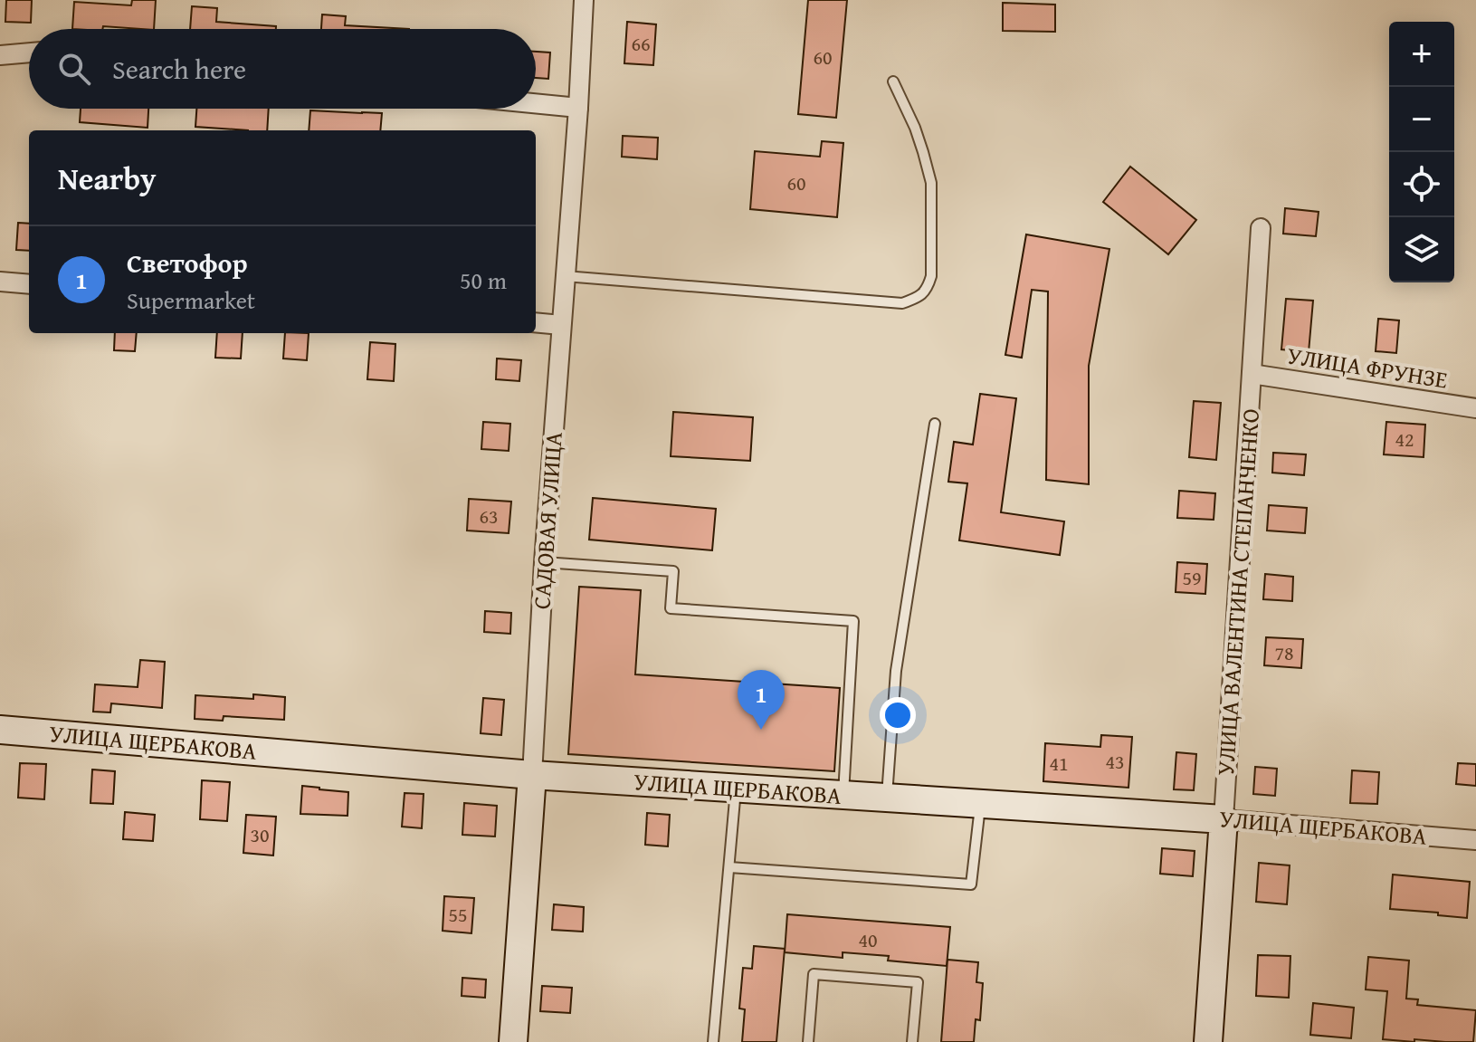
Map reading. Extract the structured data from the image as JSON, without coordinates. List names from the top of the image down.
{
  "streets": {
    "street": [
      "УЛИЦА ФРУНЗЕ",
      "САДОВАЯ УЛИЦА",
      "УЛИЦА ВАЛЕНТИНА СТЕПАНЧЕНКО",
      "УЛИЦА ЩЕРБАКОВА"
    ]
  },
  "crossings": [
    ["УЛИЦА ФРУНЗЕ", "УЛИЦА ВАЛЕНТИНА СТЕПАНЧЕНКО"],
    ["САДОВАЯ УЛИЦА", "УЛИЦА ЩЕРБАКОВА"],
    ["УЛИЦА ВАЛЕНТИНА СТЕПАНЧЕНКО", "УЛИЦА ЩЕРБАКОВА"]
  ],
  "house_numbers": [
    "66",
    "60",
    "60",
    "42",
    "63",
    "59",
    "78",
    "43",
    "41",
    "30",
    "55",
    "40"
  ],
  "page": {
    "map_buttons": ["+", "−"],
    "search": "Search here",
    "heading": "Nearby",
    "list": [
      {
        "mark": "1",
        "name": "Светофор",
        "note": "Supermarket",
        "value": "50 m"
      }
    ],
    "pins": "1"
  }
}
